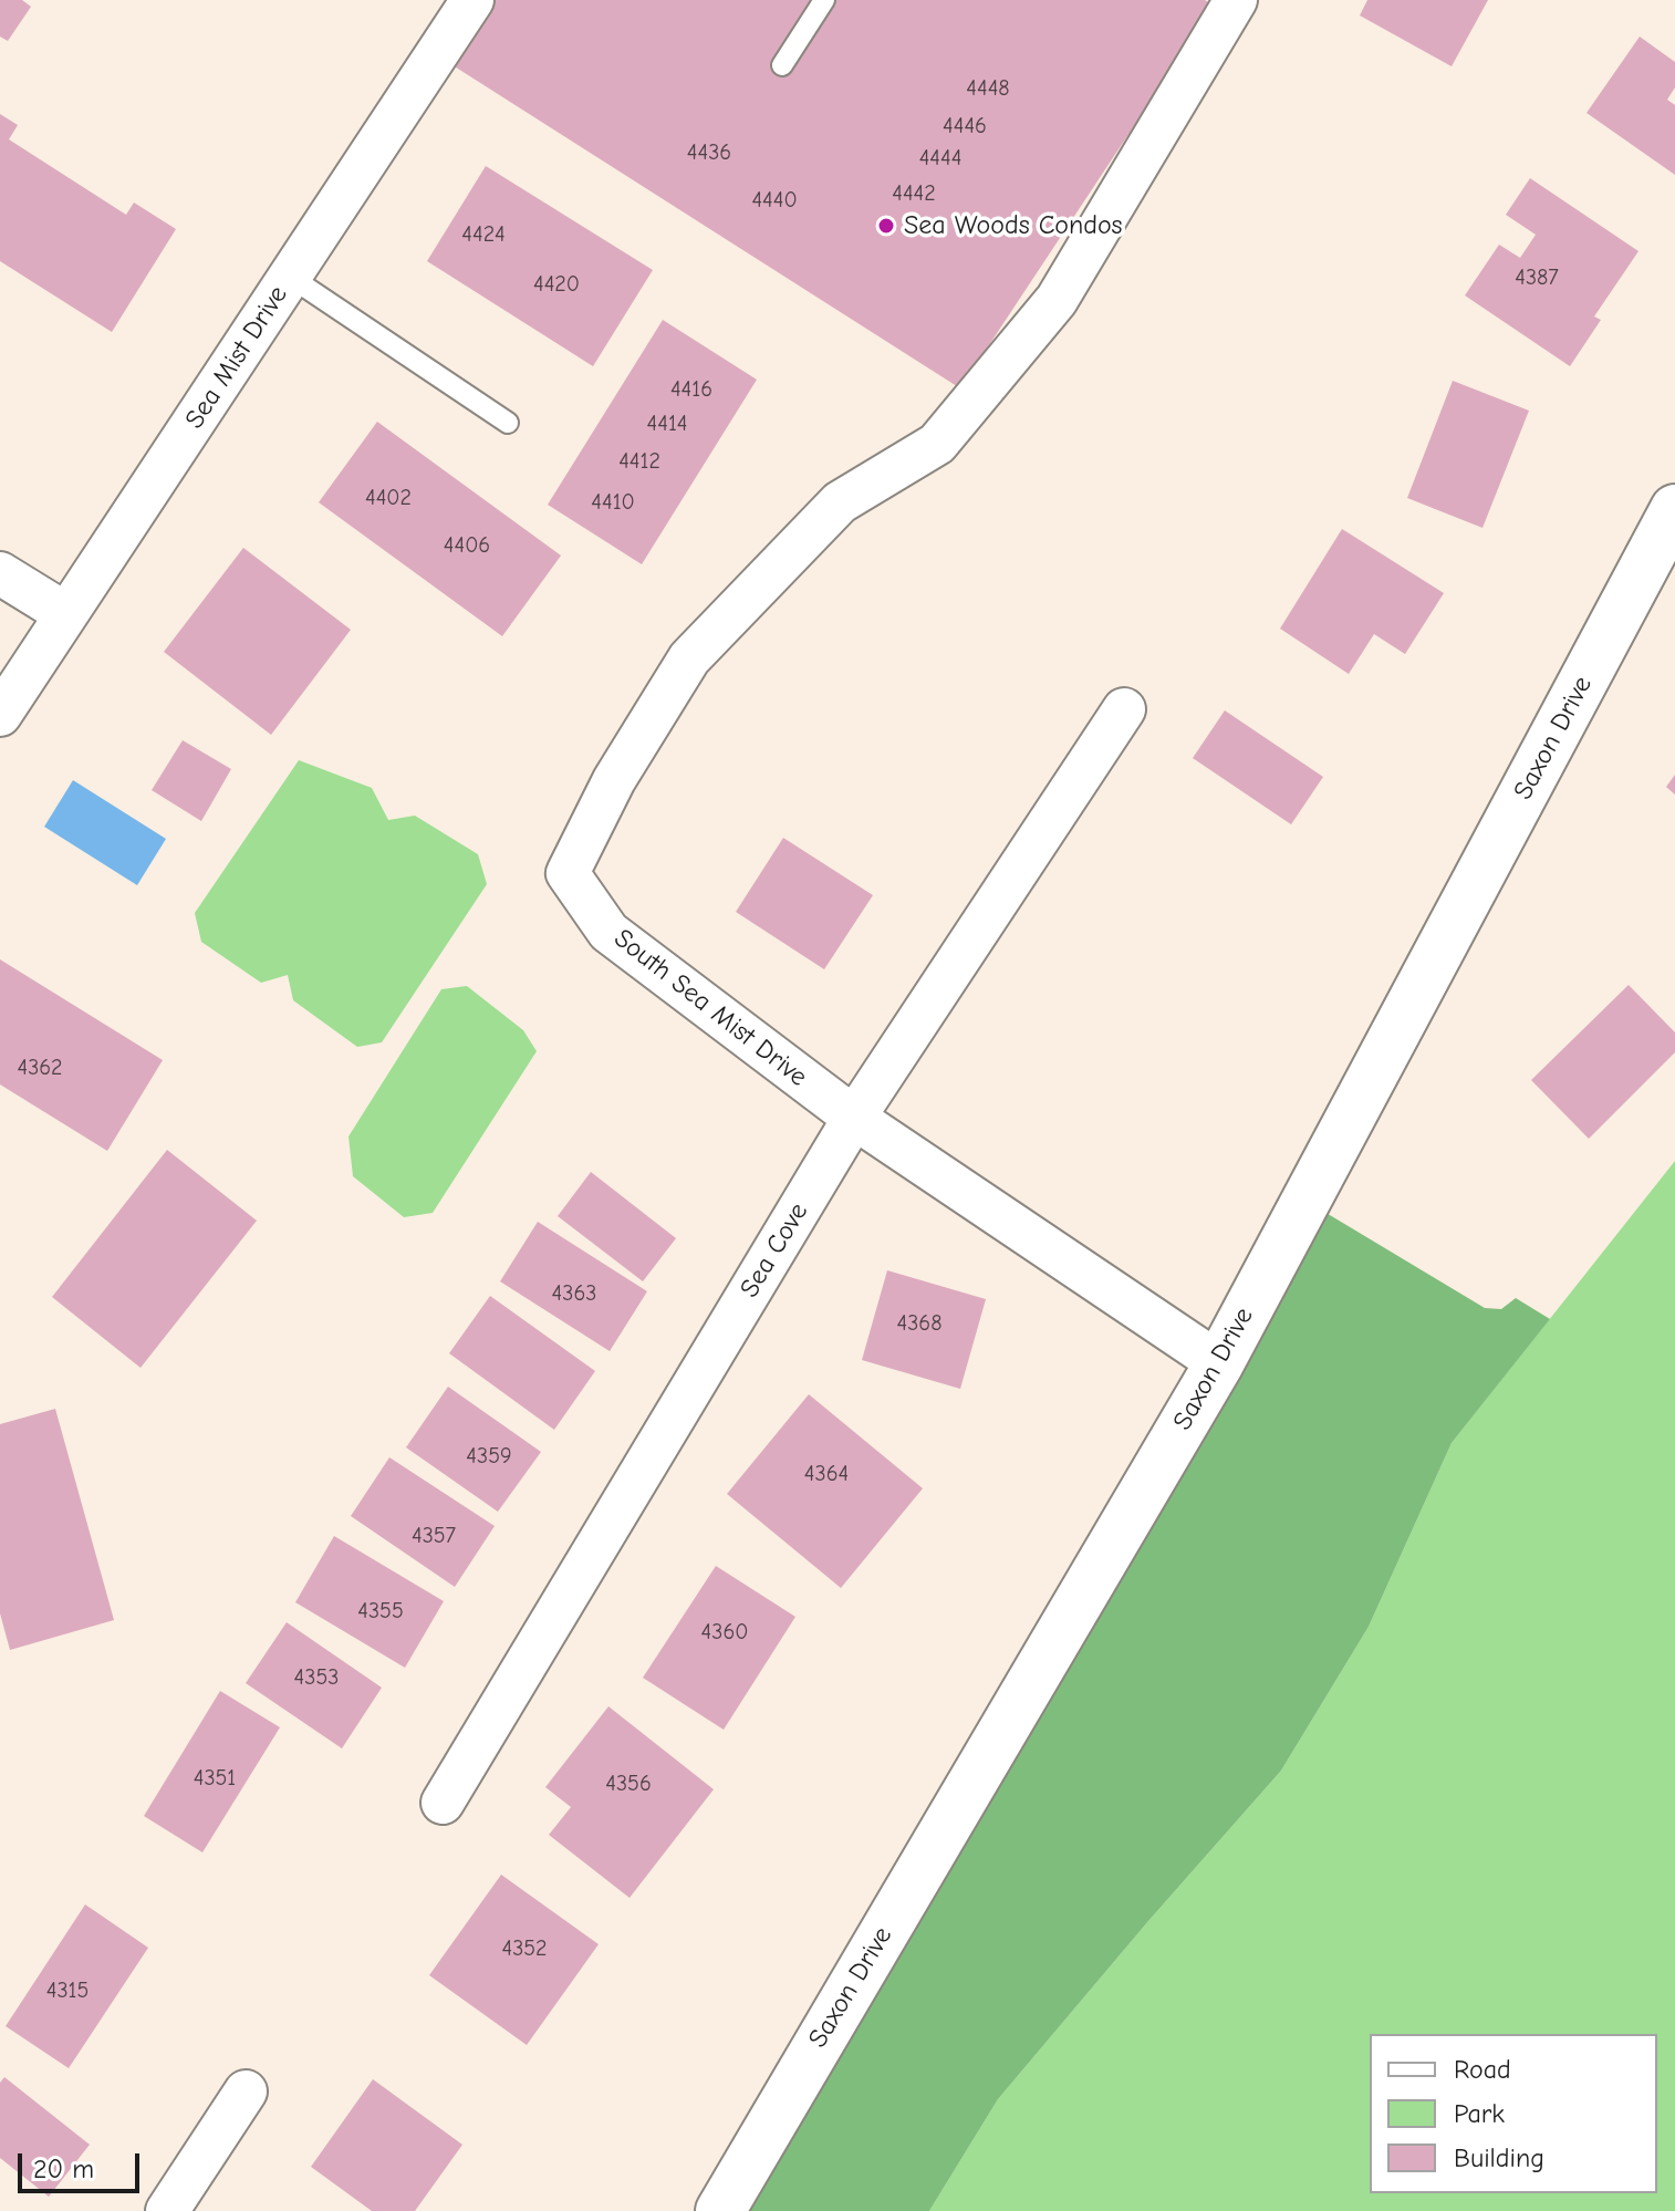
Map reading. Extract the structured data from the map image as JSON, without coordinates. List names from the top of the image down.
{
  "streets": {
    "street": [
      "Sea Mist Drive",
      "Saxon Drive",
      "South Sea Mist Drive",
      "Sea Cove"
    ]
  },
  "crossings": [
    ["Saxon Drive", "South Sea Mist Drive"],
    ["South Sea Mist Drive", "Sea Cove"]
  ],
  "places": ["Sea Woods Condos"],
  "house_numbers": [
    "4448",
    "4446",
    "4436",
    "4444",
    "4442",
    "4440",
    "4424",
    "4387",
    "4420",
    "4416",
    "4414",
    "4412",
    "4402",
    "4410",
    "4406",
    "4362",
    "4363",
    "4368",
    "4359",
    "4364",
    "4357",
    "4355",
    "4360",
    "4353",
    "4351",
    "4356",
    "4352",
    "4315"
  ],
  "legend": ["Road", "Park", "Building"],
  "scale_bar": "20 m"
}
